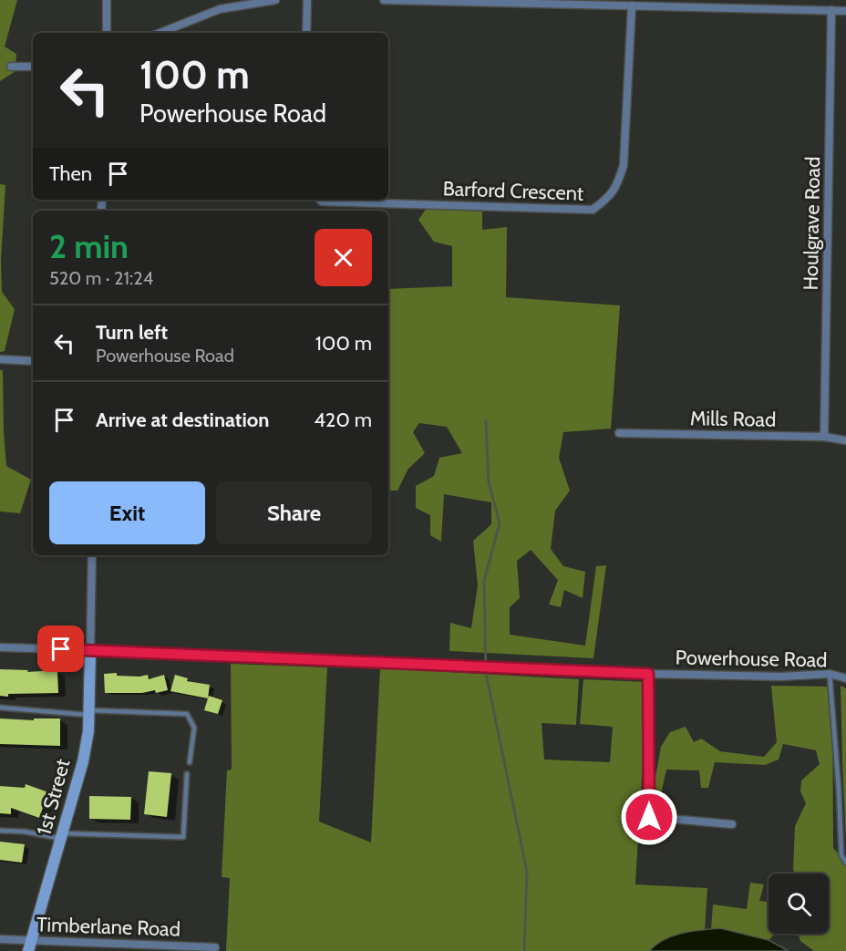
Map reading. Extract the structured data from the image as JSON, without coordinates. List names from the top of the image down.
{
  "streets": {
    "street": [
      "Barford Crescent",
      "Houlgrave Road",
      "Mills Road",
      "Powerhouse Road",
      "1st Street",
      "Timberlane Road"
    ]
  },
  "crossings": [
    ["Houlgrave Road", "Mills Road"],
    ["Powerhouse Road", "1st Street"],
    ["1st Street", "Timberlane Road"]
  ],
  "page": {
    "turn": ["100 m", "Powerhouse Road"],
    "then": "Then",
    "heading": ["2 min", "520 m · 21:24"],
    "list": [
      {
        "name": "Turn left",
        "note": "Powerhouse Road",
        "value": "100 m"
      },
      {
        "name": "Arrive at destination",
        "value": "420 m"
      }
    ],
    "buttons": ["Exit", "Share"]
  }
}
